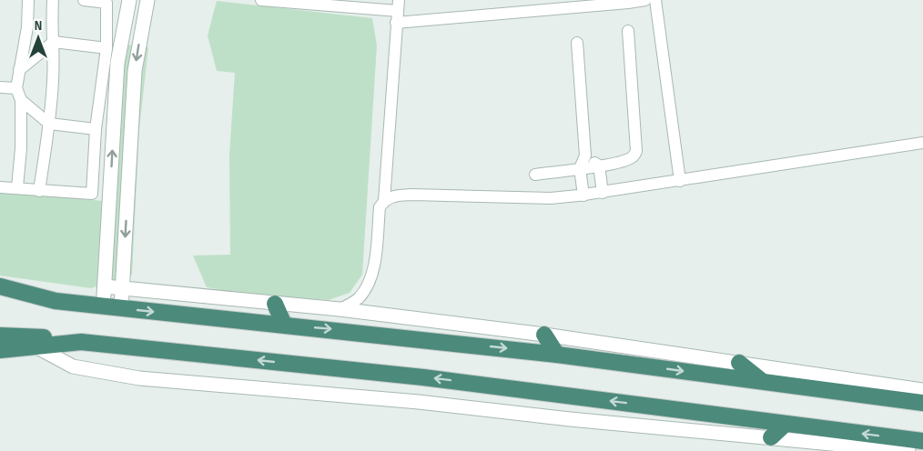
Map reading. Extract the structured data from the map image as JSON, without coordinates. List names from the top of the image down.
{
  "north": "top"
}
